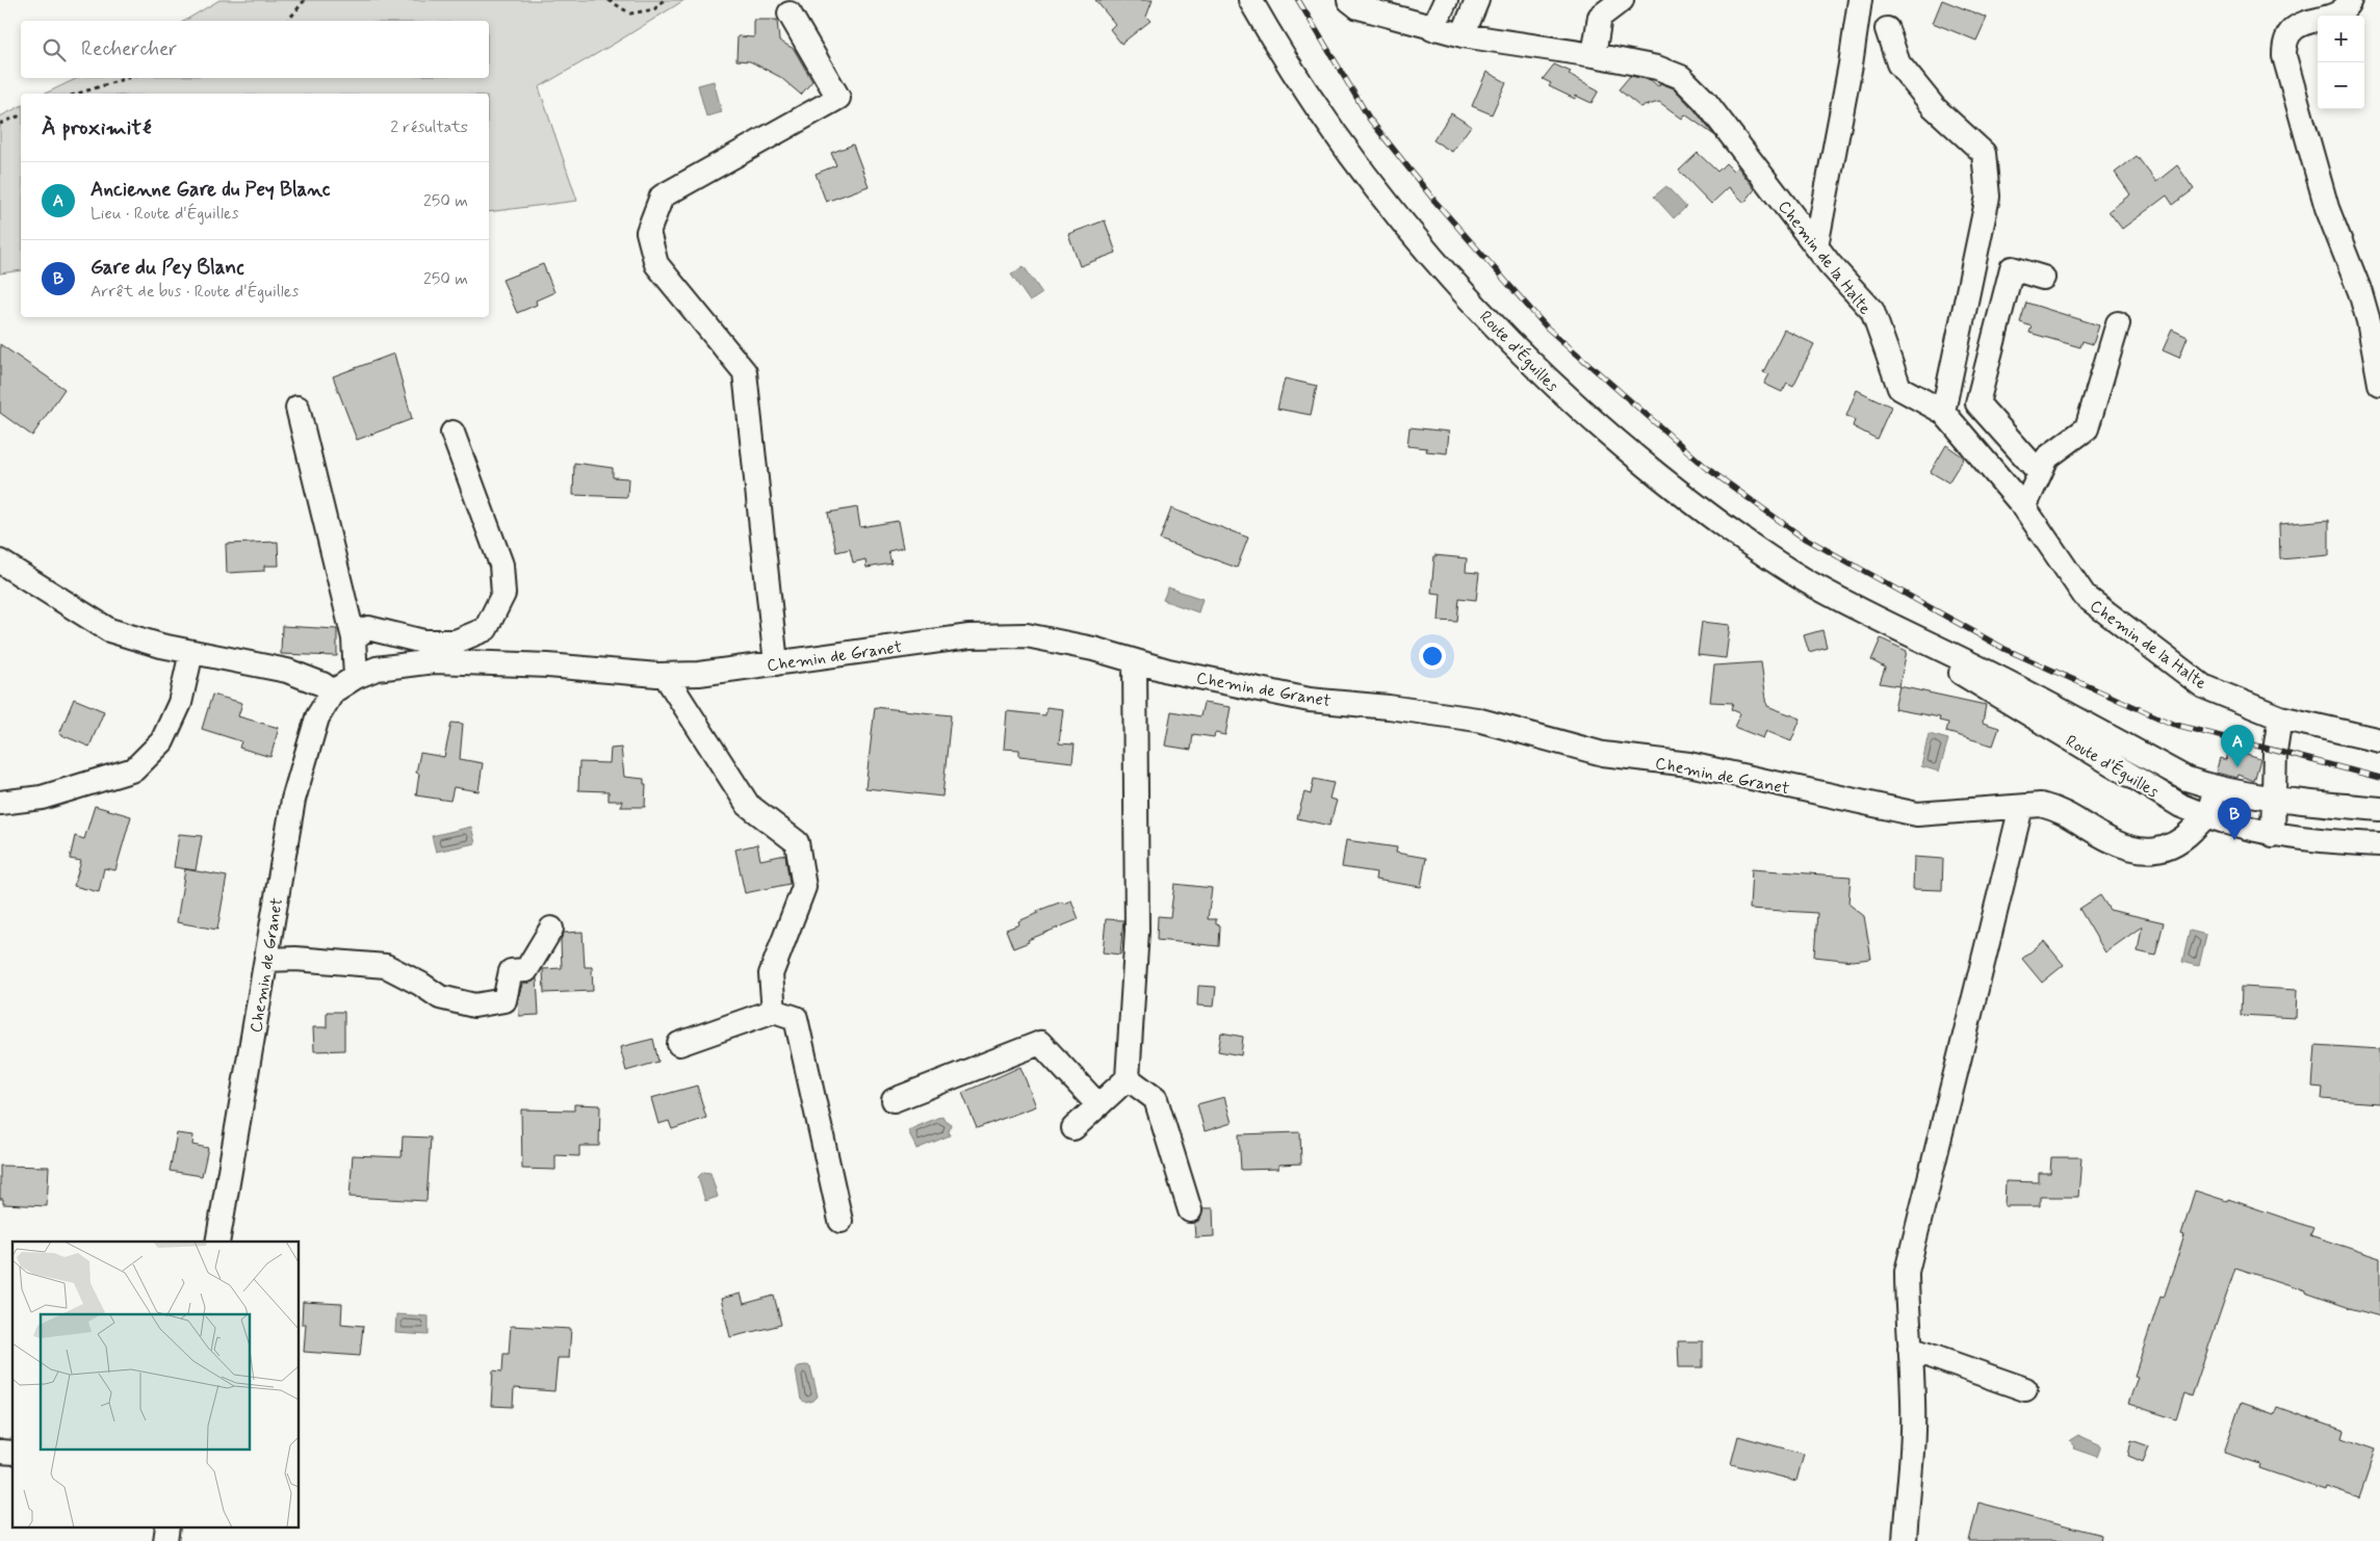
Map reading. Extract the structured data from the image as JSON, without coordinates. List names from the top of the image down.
{
  "streets": {
    "street": ["Chemin de la Halte", "Route d'Éguilles", "Chemin de Granet"]
  },
  "crossings": [
    ["Route d'Éguilles", "Chemin de Granet"]
  ],
  "page": {
    "map_buttons": ["+", "−"],
    "search": "Rechercher",
    "heading": ["À proximité", "2 résultats"],
    "list": [
      {
        "mark": "A",
        "name": "Ancienne Gare du Pey Blanc",
        "note": "Lieu · Route d'Éguilles",
        "value": "250 m"
      },
      {
        "mark": "B",
        "name": "Gare du Pey Blanc",
        "note": "Arrêt de bus · Route d'Éguilles",
        "value": "250 m"
      }
    ],
    "pins": ["A", "B"]
  }
}
